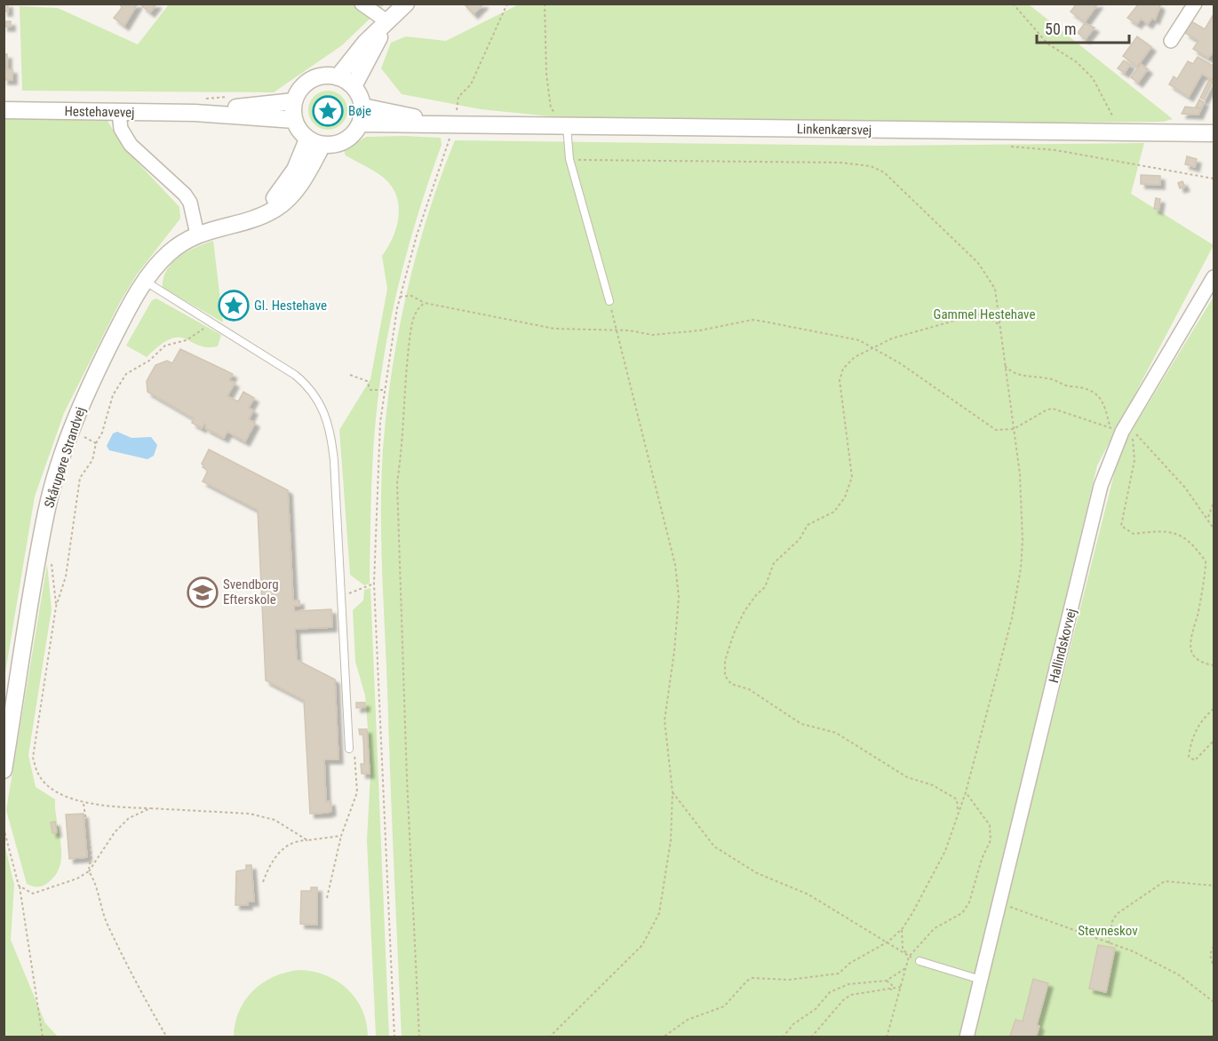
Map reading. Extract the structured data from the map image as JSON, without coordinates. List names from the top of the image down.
{
  "streets": {
    "street": [
      "Hestehavevej",
      "Linkenkærsvej",
      "Skårupøre Strandvej",
      "Hallindskovvej"
    ]
  },
  "crossings": [
    ["Hestehavevej", "Linkenkærsvej"],
    ["Hestehavevej", "Skårupøre Strandvej"],
    ["Linkenkærsvej", "Skårupøre Strandvej"]
  ],
  "parks": ["Gammel Hestehave", "Stevneskov"],
  "places": {
    "place": ["Bøje", "Gl. Hestehave"],
    "school or university": ["Svendborg Efterskole"]
  },
  "scale_bar": "50 m"
}
